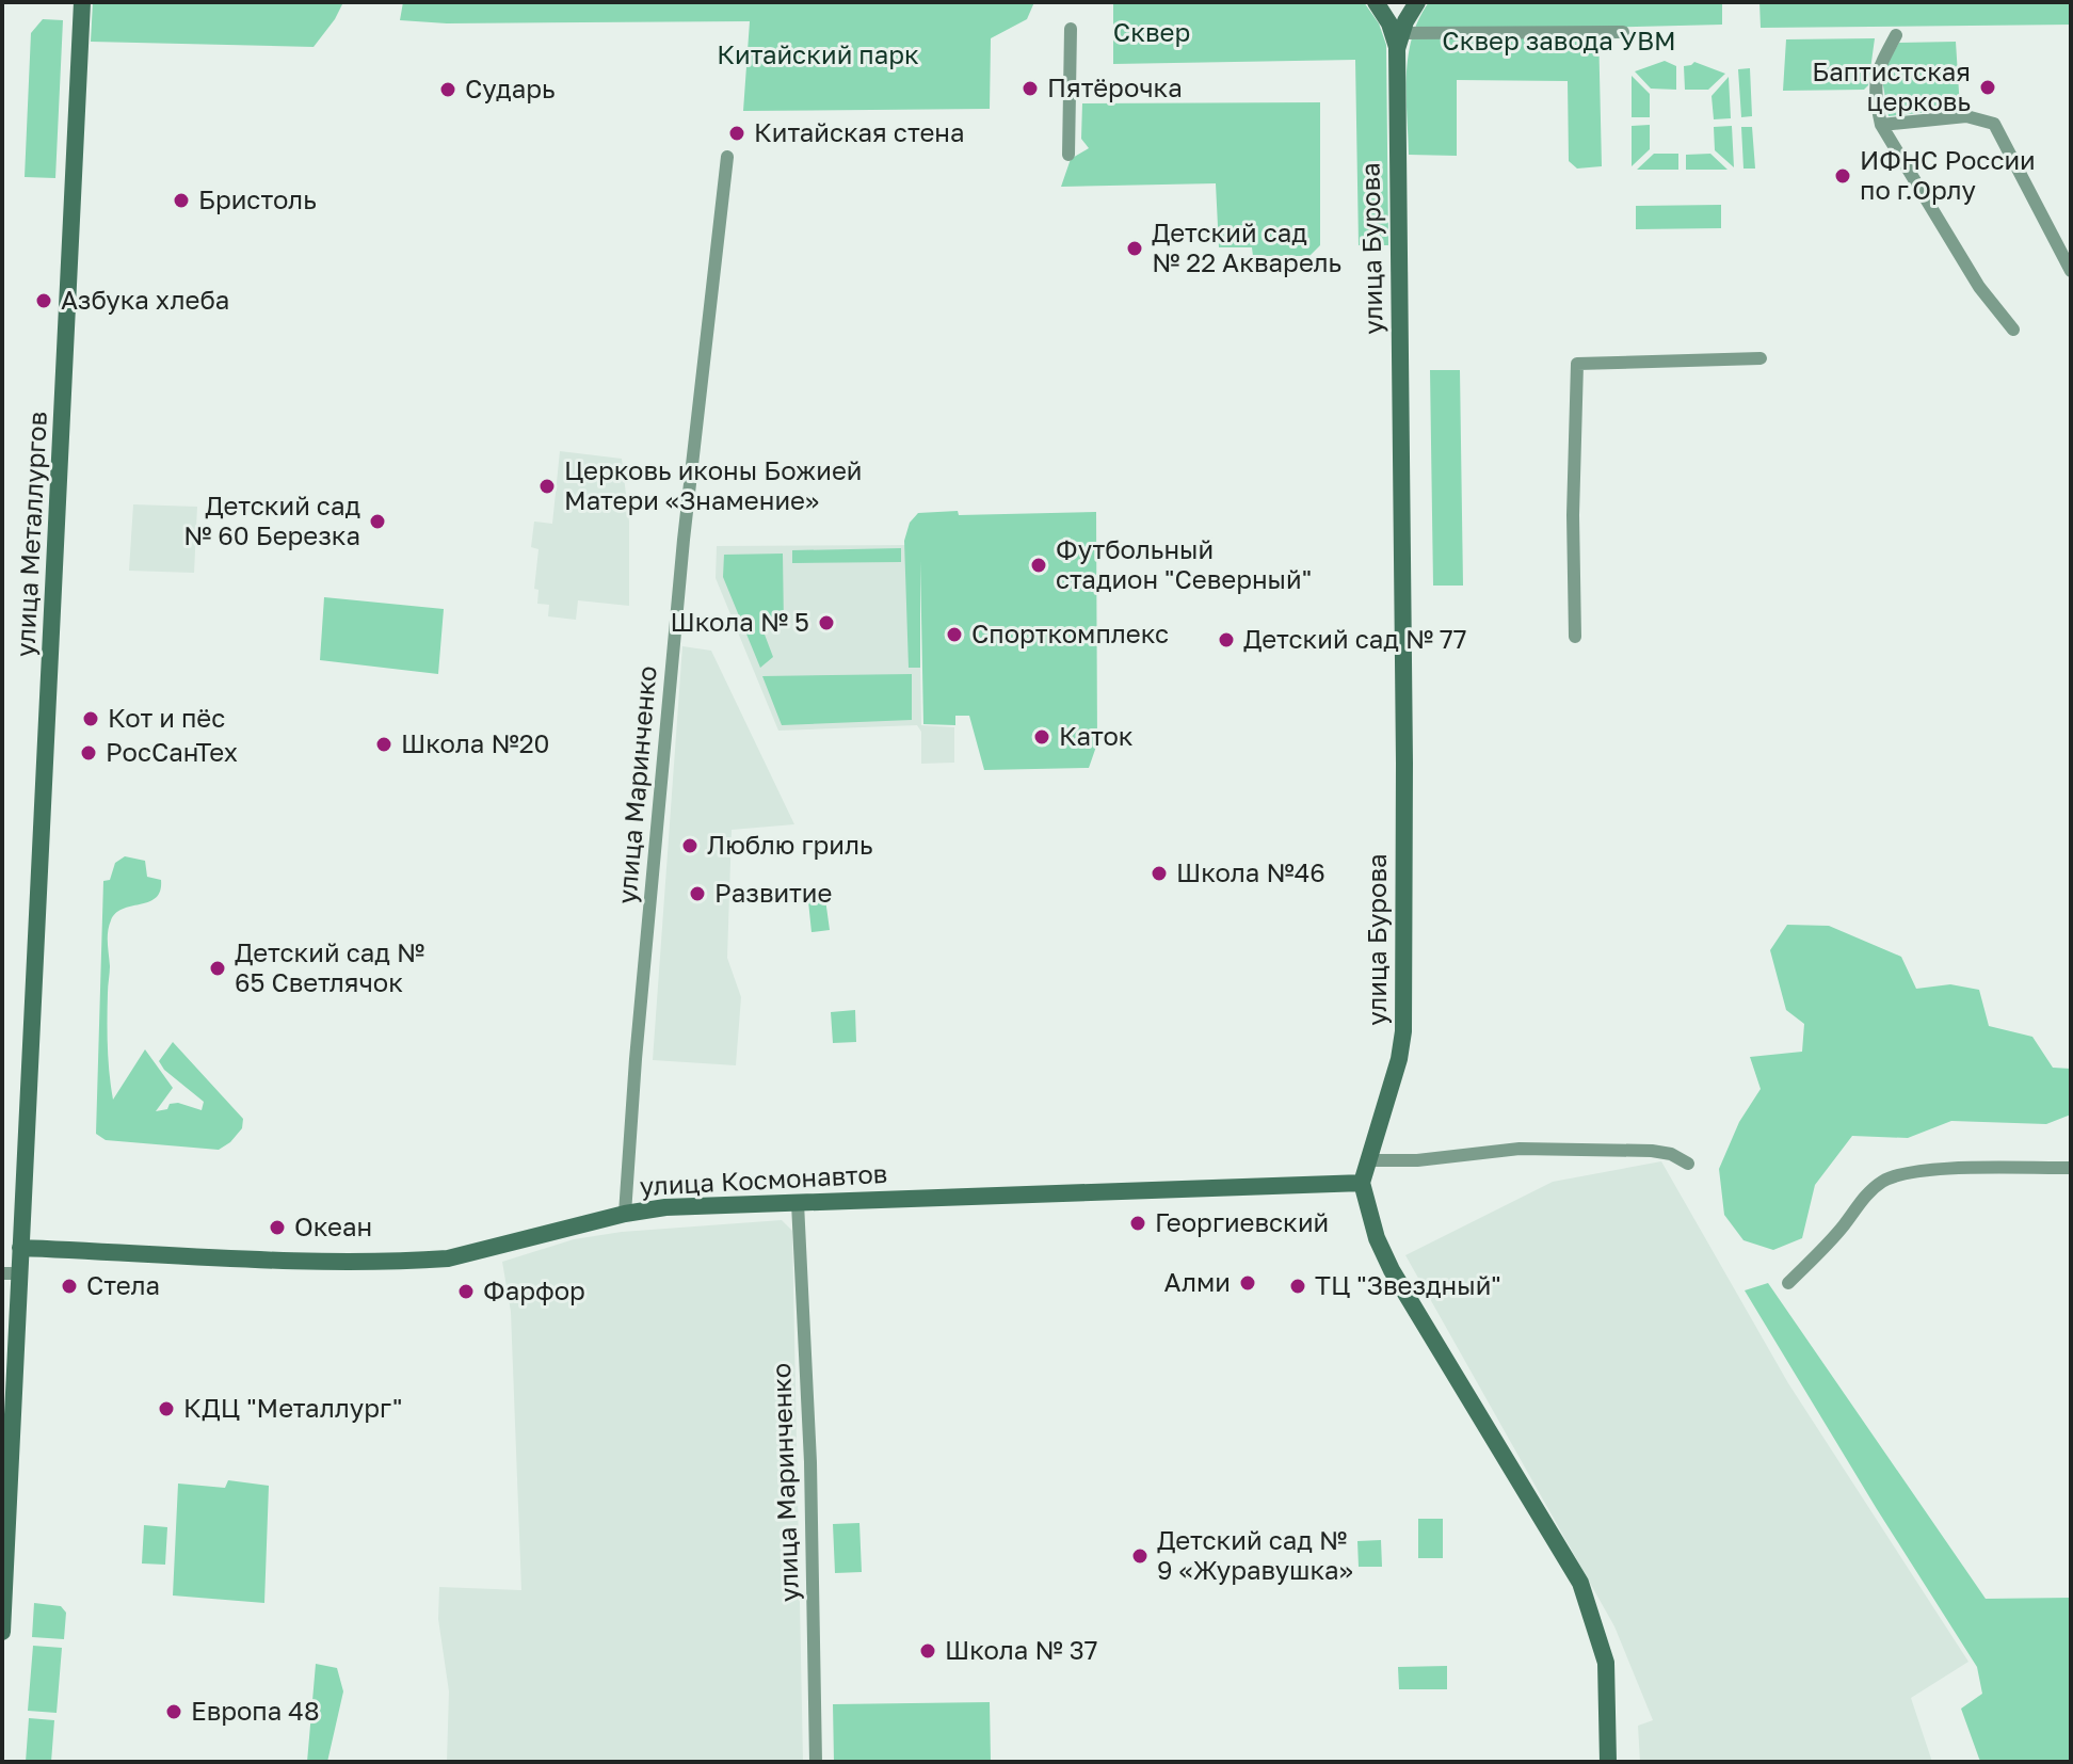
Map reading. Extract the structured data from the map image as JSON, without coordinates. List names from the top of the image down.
{
  "streets": {
    "main road": ["улица Бурова", "улица Металлургов", "улица Космонавтов"],
    "street": ["улица Маринченко"]
  },
  "crossings": [
    ["улица Бурова", "улица Космонавтов"],
    ["улица Металлургов", "улица Космонавтов"],
    ["улица Маринченко", "улица Космонавтов"]
  ],
  "parks": ["Сквер", "Сквер завода УВМ", "Китайский парк"],
  "places": [
    "Баптистская церковь",
    "Пятёрочка",
    "Сударь",
    "Китайская стена",
    "ИФНС России по г.Орлу",
    "Бристоль",
    "Детский сад № 22 Акварель",
    "Азбука хлеба",
    "Церковь иконы Божией Матери «Знамение»",
    "Детский сад № 60 Березка",
    "Футбольный стадион \"Северный\"",
    "Школа № 5",
    "Спорткомплекс",
    "Детский сад № 77",
    "Кот и пёс",
    "Каток",
    "Школа №20",
    "РосСанТех",
    "Люблю гриль",
    "Школа №46",
    "Развитие",
    "Детский сад № 65 Светлячок",
    "Георгиевский",
    "Океан",
    "Алми",
    "Стела",
    "ТЦ \"Звездный\"",
    "Фарфор",
    "КДЦ \"Металлург\"",
    "Детский сад № 9 «Журавушка»",
    "Школа № 37",
    "Европа 48"
  ]
}
